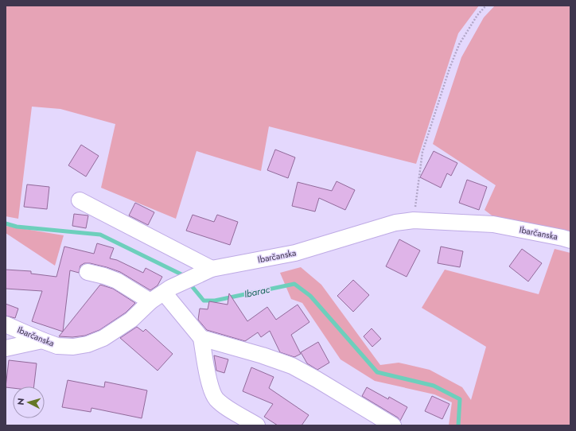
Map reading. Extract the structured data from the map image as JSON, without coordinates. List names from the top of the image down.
{
  "streets": {
    "street": ["Ibarčanska"]
  },
  "water": ["Ibarac"],
  "north": "left"
}
